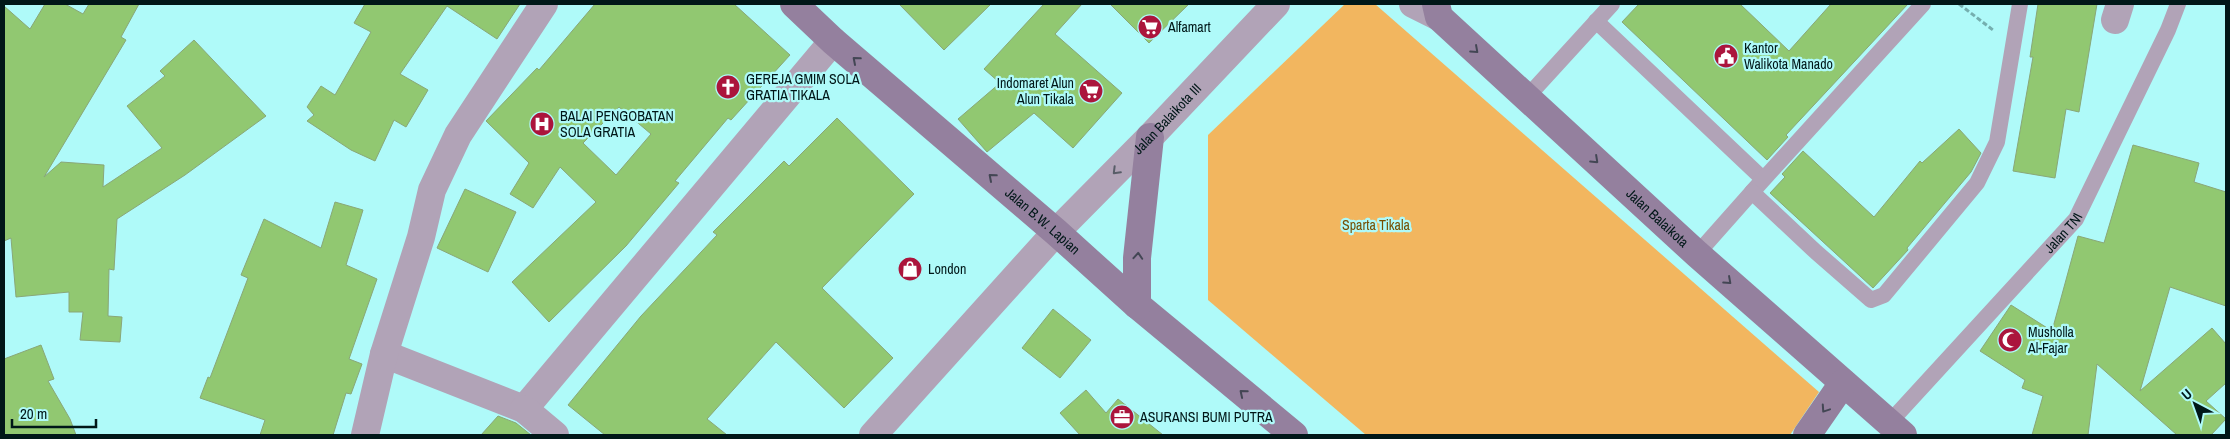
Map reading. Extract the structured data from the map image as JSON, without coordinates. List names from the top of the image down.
{
  "streets": {
    "street": ["Jalan Balaikota III", "Jalan Balaikota", "Jalan B.W. Lapian"],
    "lane": ["Jalan TNI"]
  },
  "crossings": [
    ["Jalan Balaikota III", "Jalan B.W. Lapian"],
    ["Jalan Balaikota", "Jalan TNI"]
  ],
  "one_way": ["Jalan Balaikota", "Jalan B.W. Lapian"],
  "parks": ["Sparta Tikala"],
  "places": {
    "supermarket": ["Alfamart", "Indomaret Alun Alun Tikala"],
    "public building": ["Kantor Walikota Manado"],
    "church": ["GEREJA GMIM SOLA GRATIA TIKALA"],
    "hospital": ["BALAI PENGOBATAN SOLA GRATIA"],
    "shop": ["London"],
    "mosque": ["Musholla Al-Fajar"],
    "office": ["ASURANSI BUMI PUTRA"]
  },
  "scale_bar": "20 m",
  "north": "top left"
}
